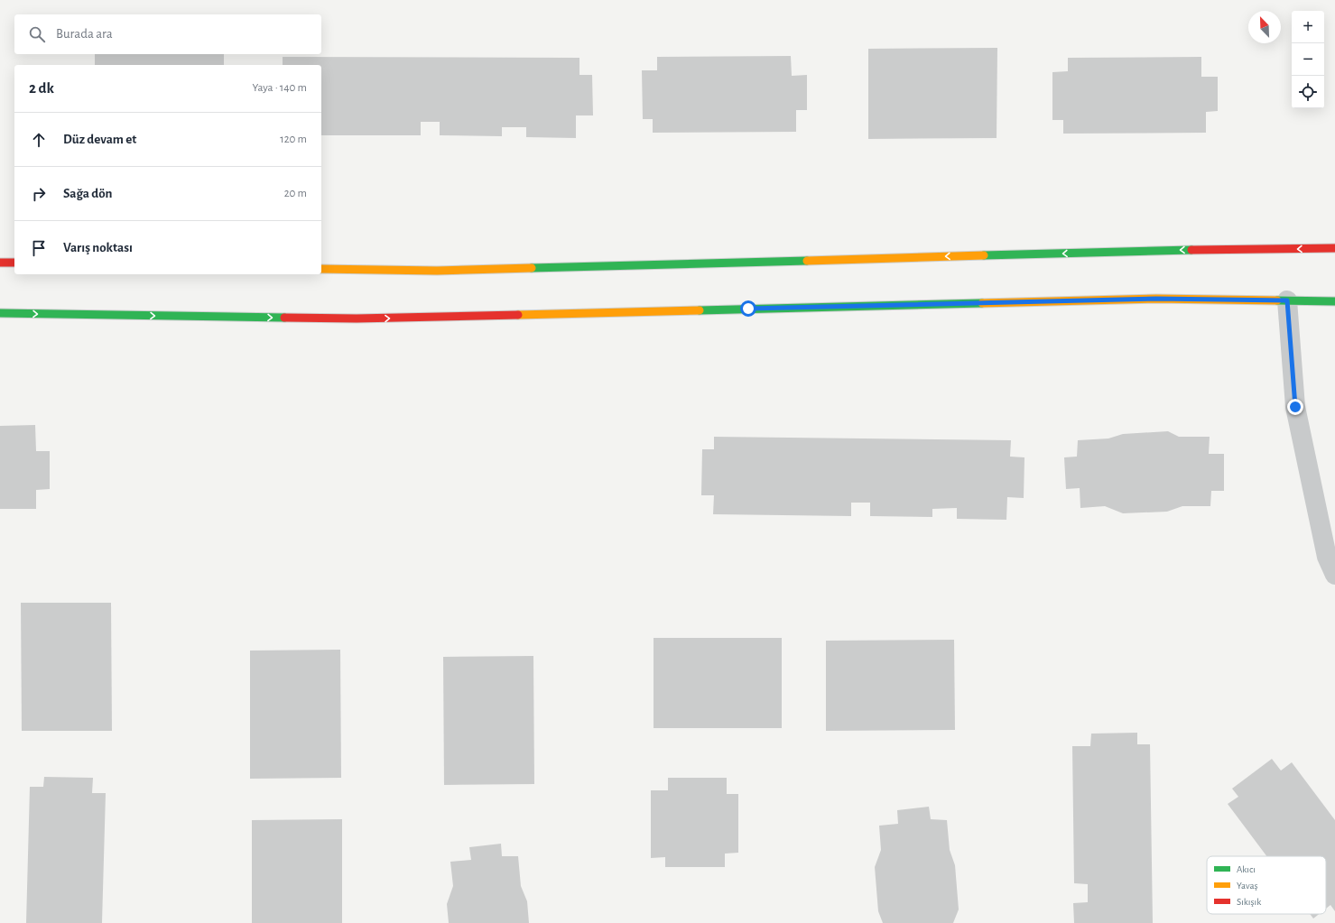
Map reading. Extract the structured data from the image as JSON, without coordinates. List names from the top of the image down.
{
  "legend": ["Akıcı", "Yavaş", "Sıkışık"],
  "north": "top left",
  "page": {
    "map_buttons": ["+", "−"],
    "search": "Burada ara",
    "heading": ["2 dk", "Yaya · 140 m"],
    "list": [
      ["Düz devam et", "120 m"],
      ["Sağa dön", "20 m"],
      "Varış noktası"
    ]
  }
}
